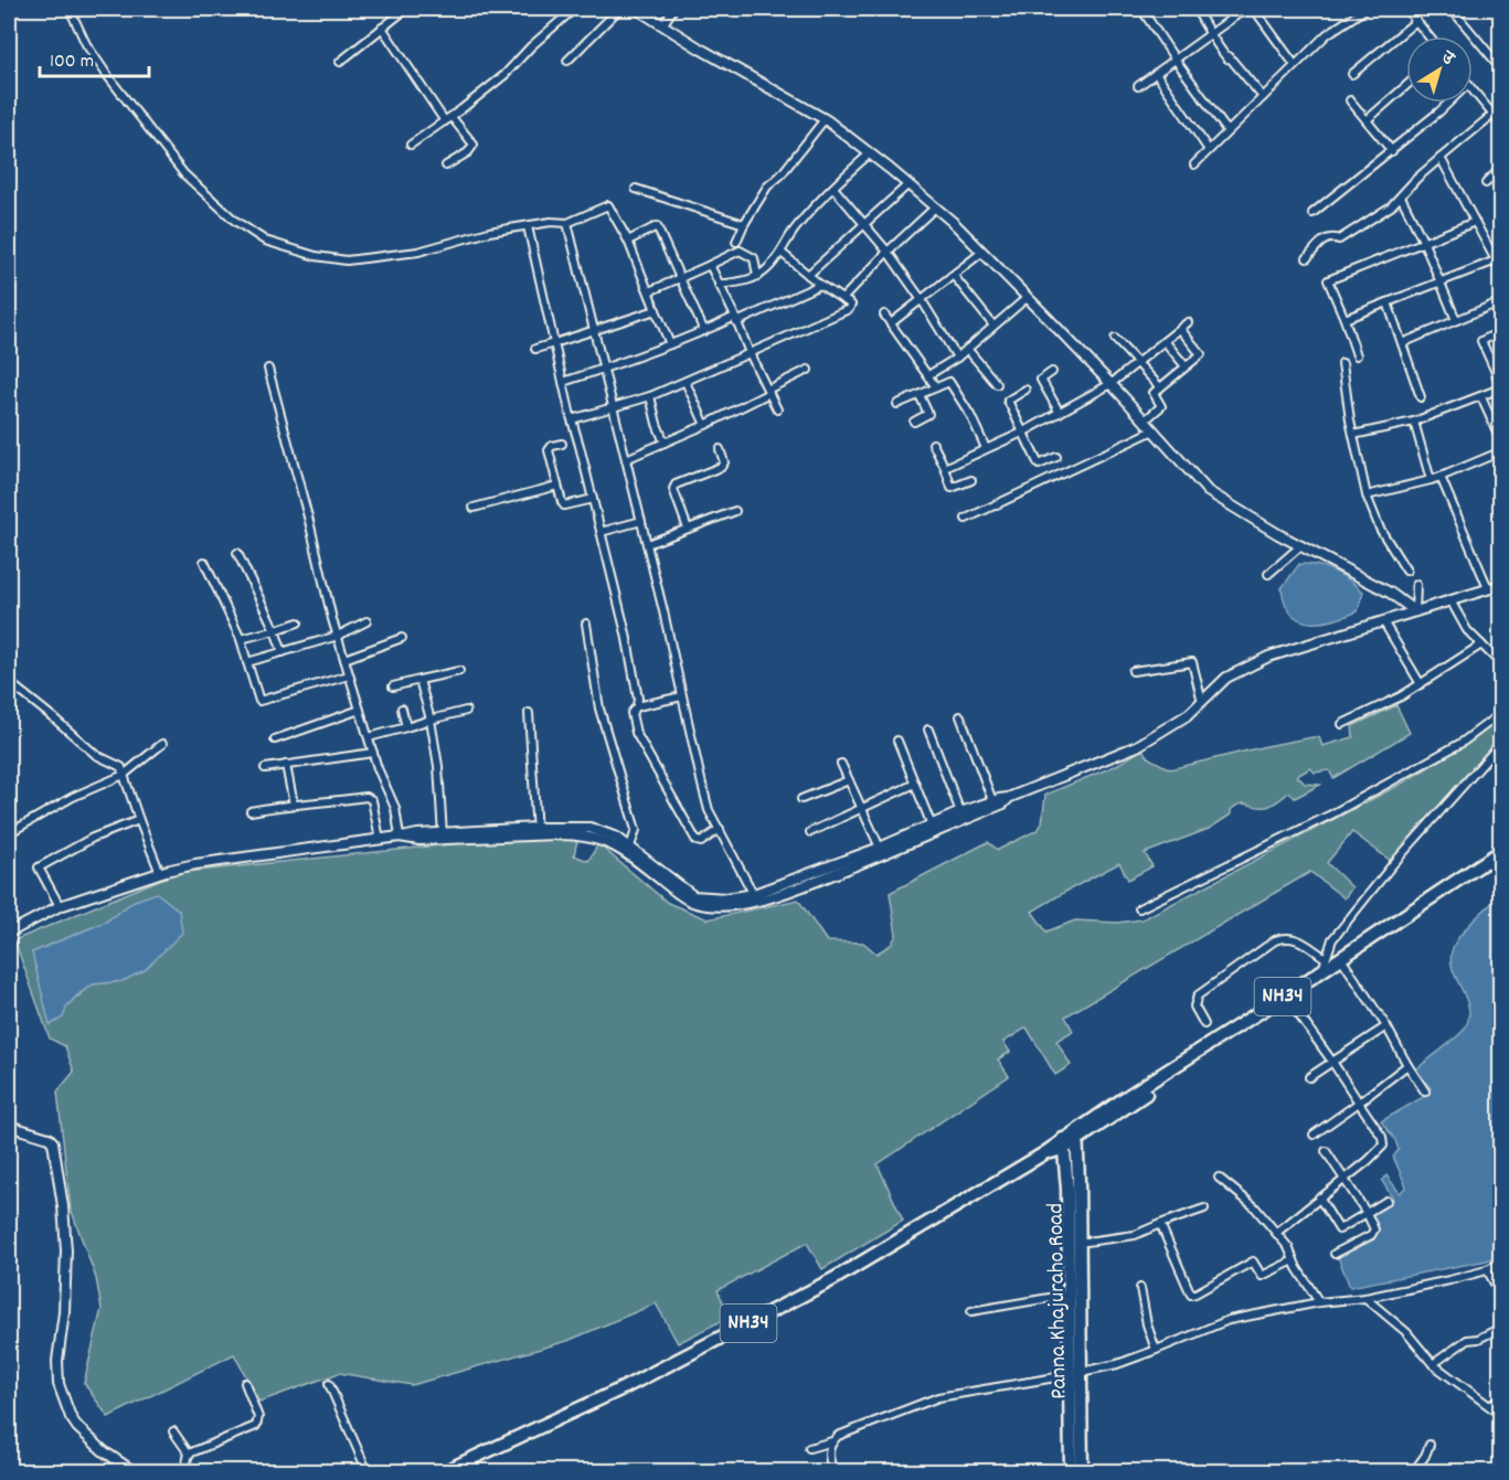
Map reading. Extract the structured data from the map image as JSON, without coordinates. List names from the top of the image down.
{
  "streets": {
    "main road": ["NH34", "Panna Khajuraho Road"]
  },
  "crossings": [
    ["NH34", "Panna Khajuraho Road"]
  ],
  "scale_bar": "100 m",
  "north": "top right"
}
